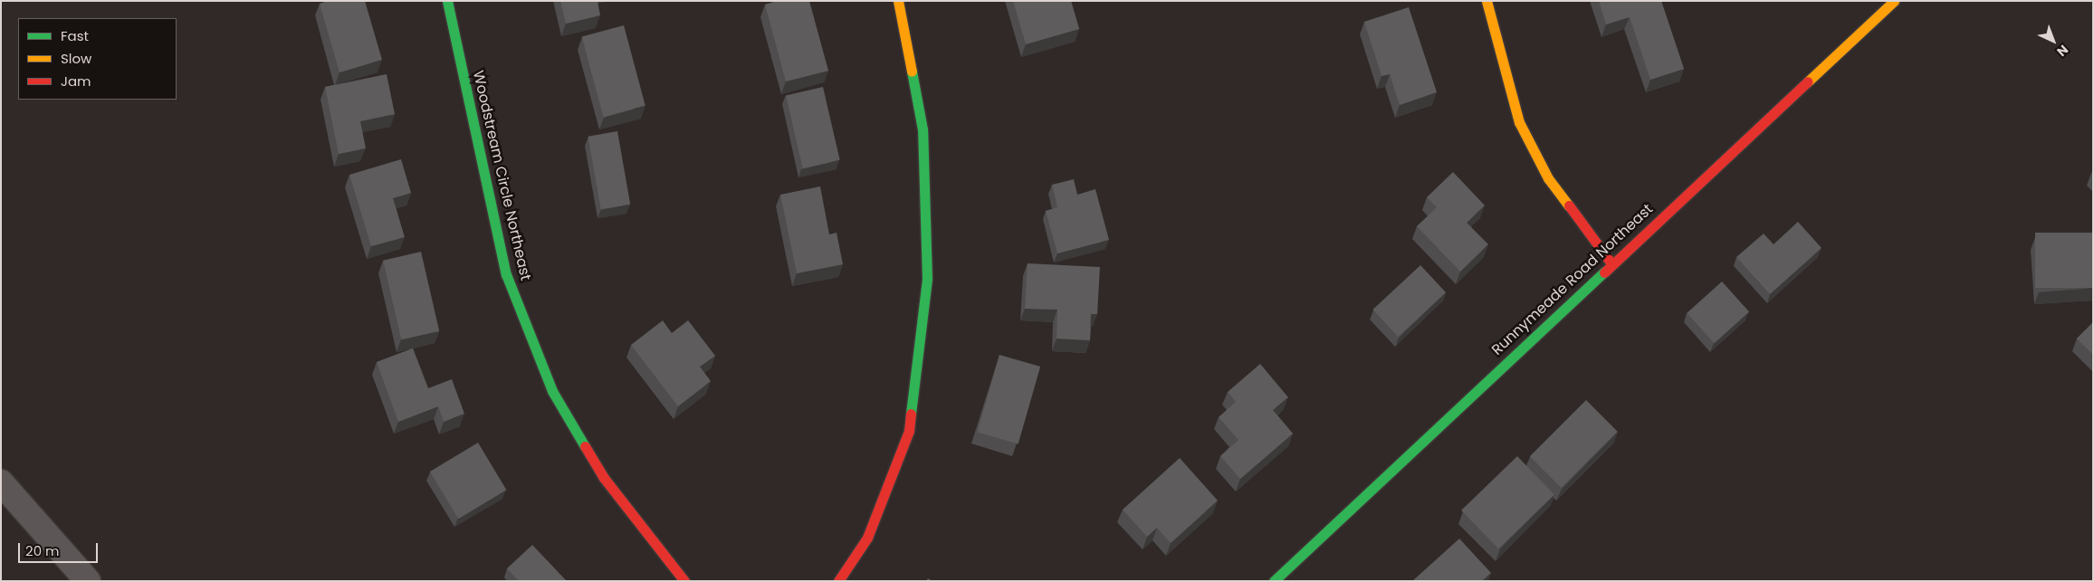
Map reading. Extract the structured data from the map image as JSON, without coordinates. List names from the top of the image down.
{
  "streets": {
    "street": ["Woodstream Circle Northeast", "Runnymeade Road Northeast"]
  },
  "legend": ["Fast", "Slow", "Jam"],
  "scale_bar": "20 m",
  "north": "bottom right"
}
